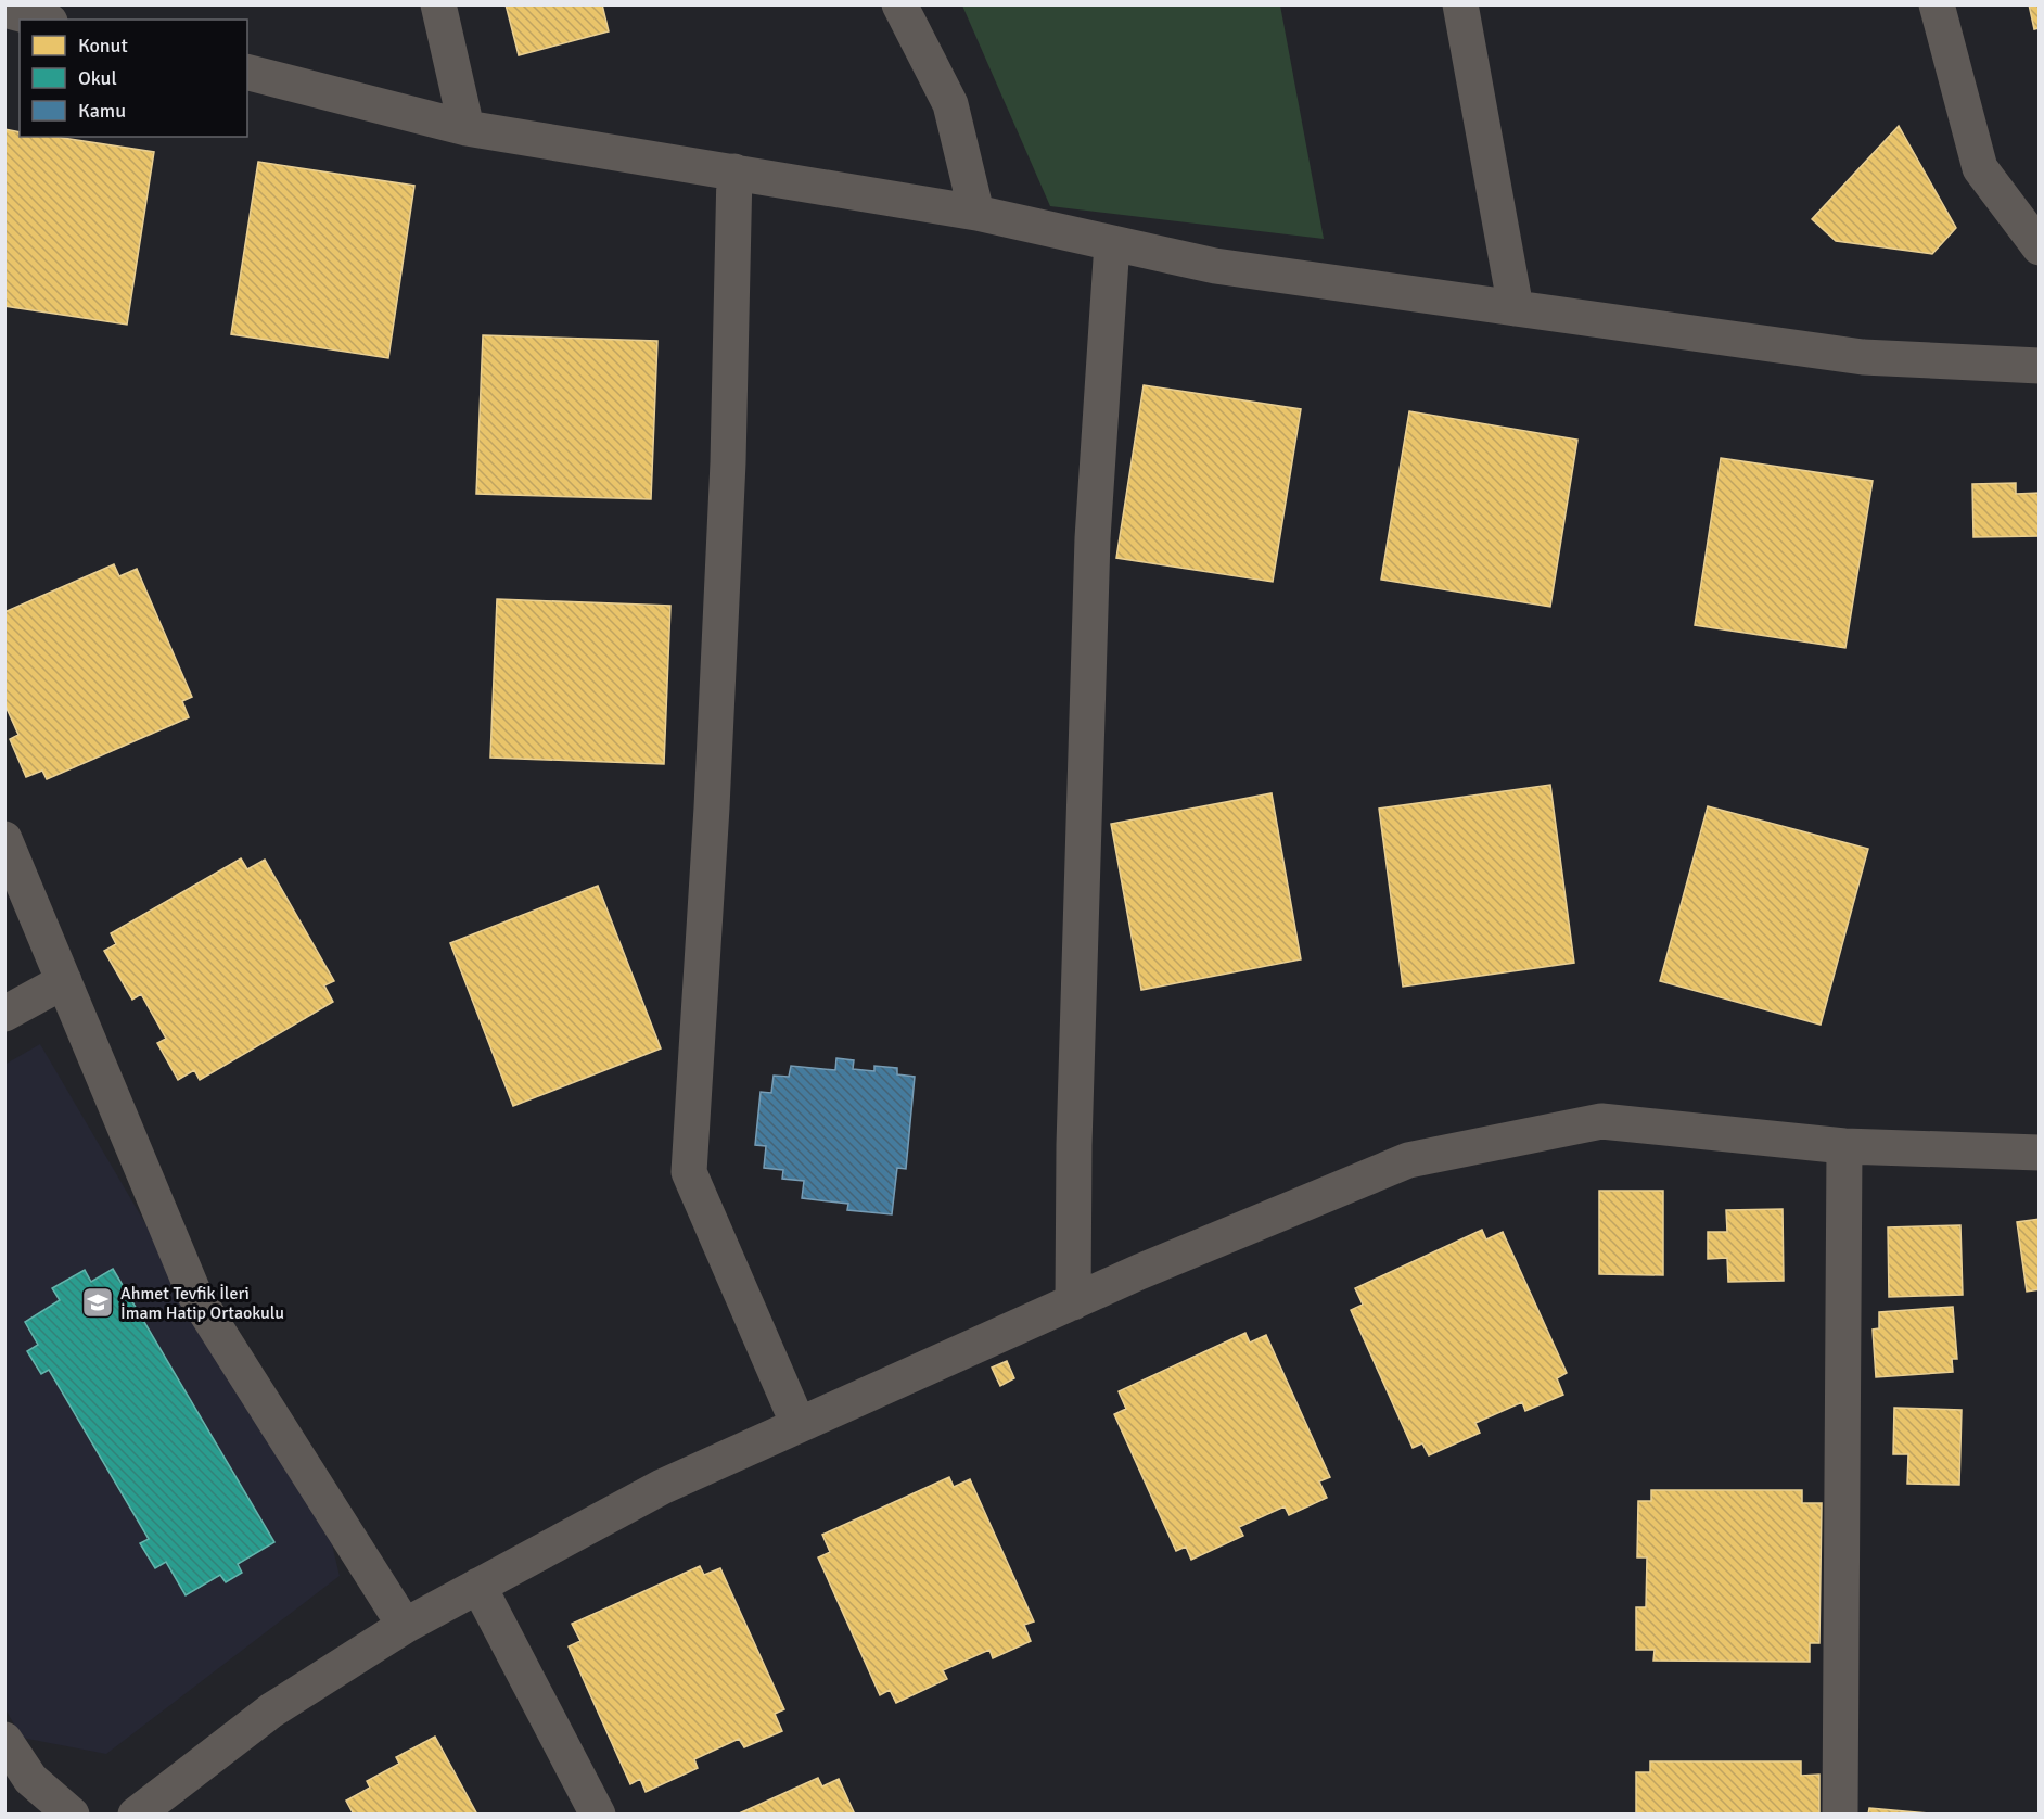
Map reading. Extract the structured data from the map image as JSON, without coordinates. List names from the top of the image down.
{
  "places": {
    "school or university": ["Ahmet Tevfik İleri İmam Hatip Ortaokulu"]
  },
  "legend": ["Konut", "Okul", "Kamu"]
}
